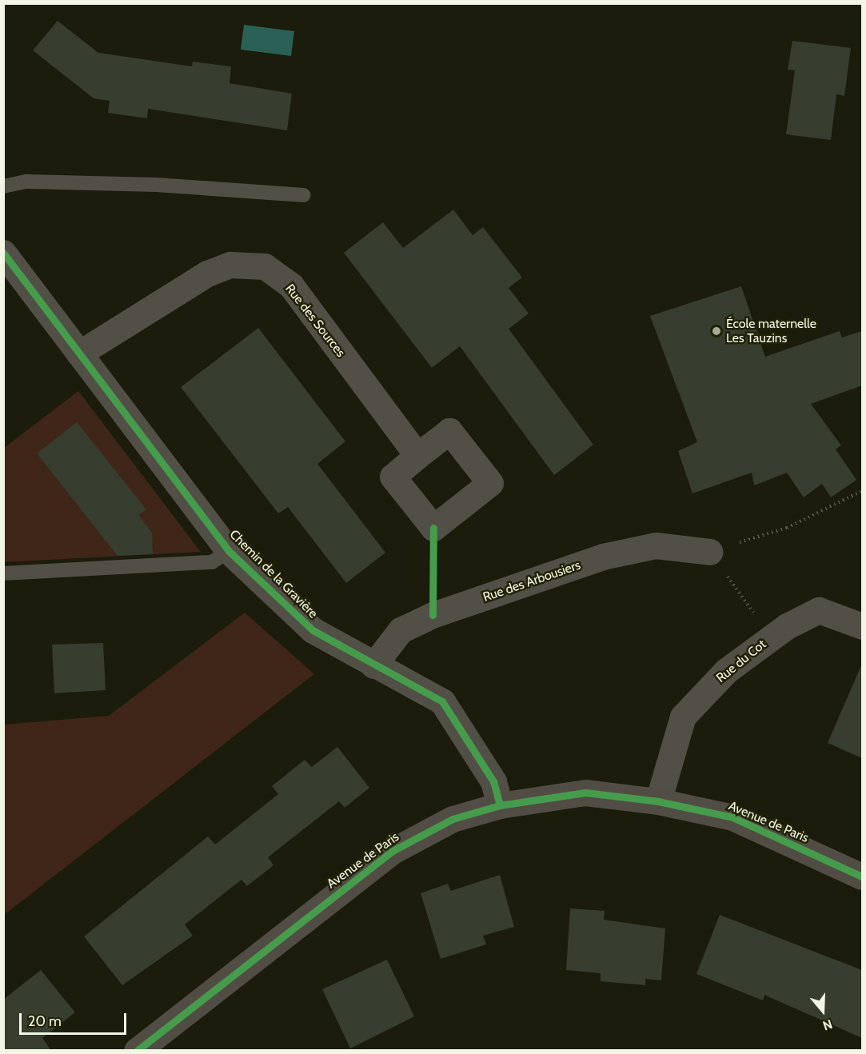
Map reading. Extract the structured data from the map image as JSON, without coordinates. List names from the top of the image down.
{
  "streets": {
    "street": [
      "Rue des Sources",
      "Chemin de la Gravière",
      "Rue des Arbousiers",
      "Rue du Cot",
      "Avenue de Paris"
    ]
  },
  "crossings": [
    ["Rue des Sources", "Chemin de la Gravière"],
    ["Chemin de la Gravière", "Rue des Arbousiers"],
    ["Chemin de la Gravière", "Avenue de Paris"],
    ["Rue du Cot", "Avenue de Paris"]
  ],
  "places": ["École maternelle Les Tauzins"],
  "scale_bar": "20 m",
  "north": "bottom"
}
